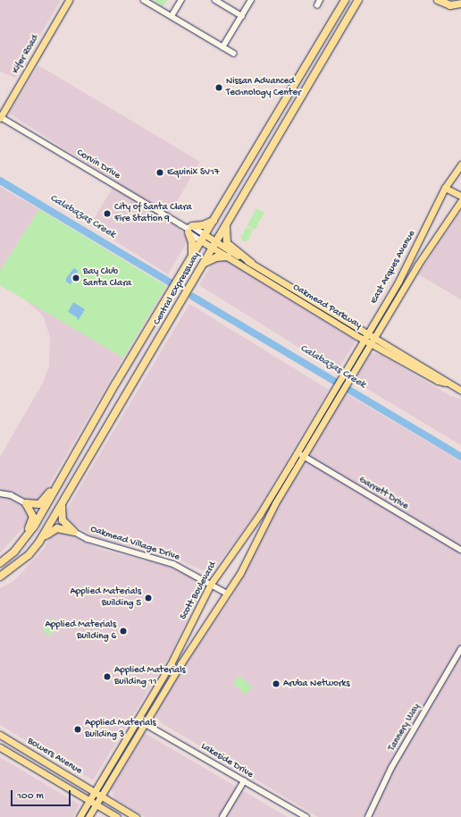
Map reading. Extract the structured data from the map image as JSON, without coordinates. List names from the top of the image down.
{
  "streets": {
    "highway": ["Central Expressway"],
    "main road": [
      "Kifer Road",
      "East Arques Avenue",
      "Oakmead Parkway",
      "Scott Boulevard",
      "Bowers Avenue"
    ],
    "street": [
      "Corvin Drive",
      "Garrett Drive",
      "Oakmead Village Drive",
      "Tannery Way",
      "Lakeside Drive"
    ]
  },
  "crossings": [
    ["Kifer Road", "Corvin Drive"],
    ["Corvin Drive", "Central Expressway"],
    ["Corvin Drive", "Oakmead Parkway"],
    ["East Arques Avenue", "Oakmead Parkway"],
    ["East Arques Avenue", "Garrett Drive"],
    ["East Arques Avenue", "Scott Boulevard"],
    ["Central Expressway", "Oakmead Parkway"],
    ["Garrett Drive", "Scott Boulevard"],
    ["Oakmead Village Drive", "Scott Boulevard"],
    ["Scott Boulevard", "Bowers Avenue"],
    ["Scott Boulevard", "Lakeside Drive"]
  ],
  "water": ["Calabazas Creek"],
  "places": [
    "Nissan Advanced Technology Center",
    "Equinix SV17",
    "City of Santa Clara Fire Station 9",
    "Bay Club Santa Clara",
    "Applied Materials Building 5",
    "Applied Materials Building 6",
    "Applied Materials Building 11",
    "Aruba Networks",
    "Applied Materials Building 3"
  ],
  "scale_bar": "100 m"
}
